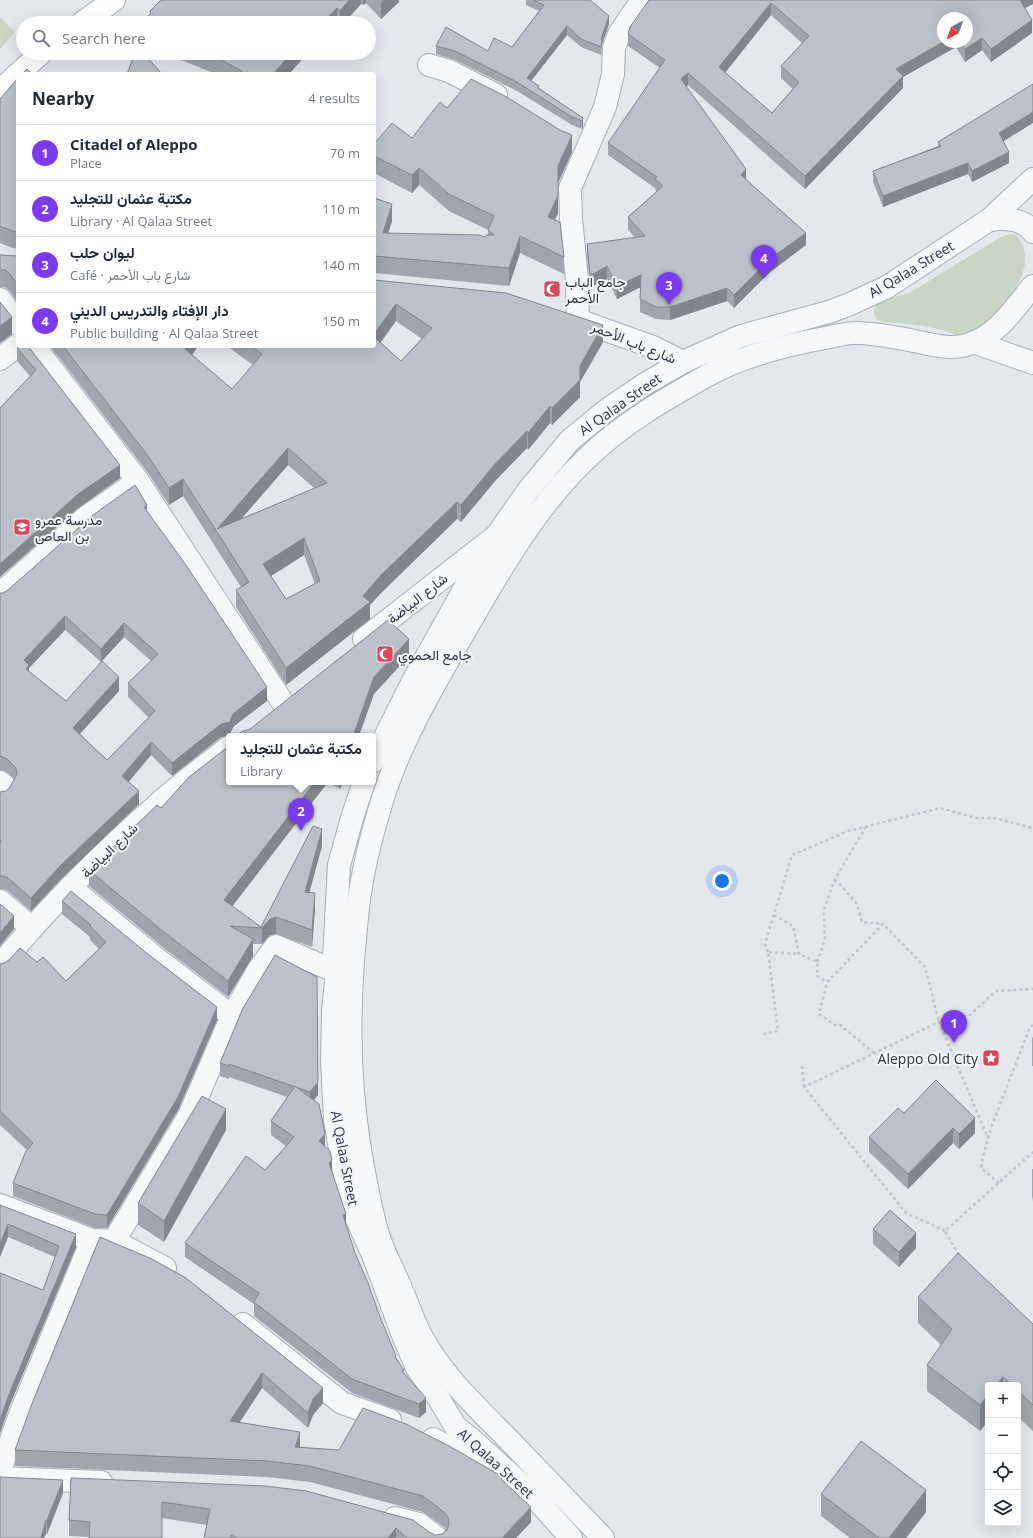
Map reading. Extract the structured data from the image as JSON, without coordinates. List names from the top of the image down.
{
  "streets": {
    "street": ["Al Qalaa Street", "شارع باب الأحمر", "شارع البياضة"]
  },
  "crossings": [
    ["Al Qalaa Street", "شارع باب الأحمر"],
    ["Al Qalaa Street", "شارع البياضة"]
  ],
  "places": {
    "mosque": ["جامع الباب الأحمر", "جامع الحموي"],
    "school or university": ["مدرسة عمرو بن العاص"],
    "place": ["Aleppo Old City"]
  },
  "north": "bottom left",
  "page": {
    "search": "Search here",
    "heading": ["Nearby", "4 results"],
    "list": [
      {
        "mark": "1",
        "name": "Citadel of Aleppo",
        "note": "Place",
        "value": "70 m"
      },
      {
        "mark": "2",
        "name": "مكتبة عثمان للتجليد",
        "note": "Library · Al Qalaa Street",
        "value": "110 m"
      },
      {
        "mark": "3",
        "name": "ليوان حلب",
        "note": "Café · شارع باب الأحمر",
        "value": "140 m"
      },
      {
        "mark": "4",
        "name": "دار الإفتاء والتدريس الديني",
        "note": "Public building · Al Qalaa Street",
        "value": "150 m"
      }
    ],
    "pins": [
      "4",
      "3",
      "2",
      "1"
    ],
    "popup": ["مكتبة عثمان للتجليد", "Library"],
    "map_buttons": ["+", "−"]
  }
}
